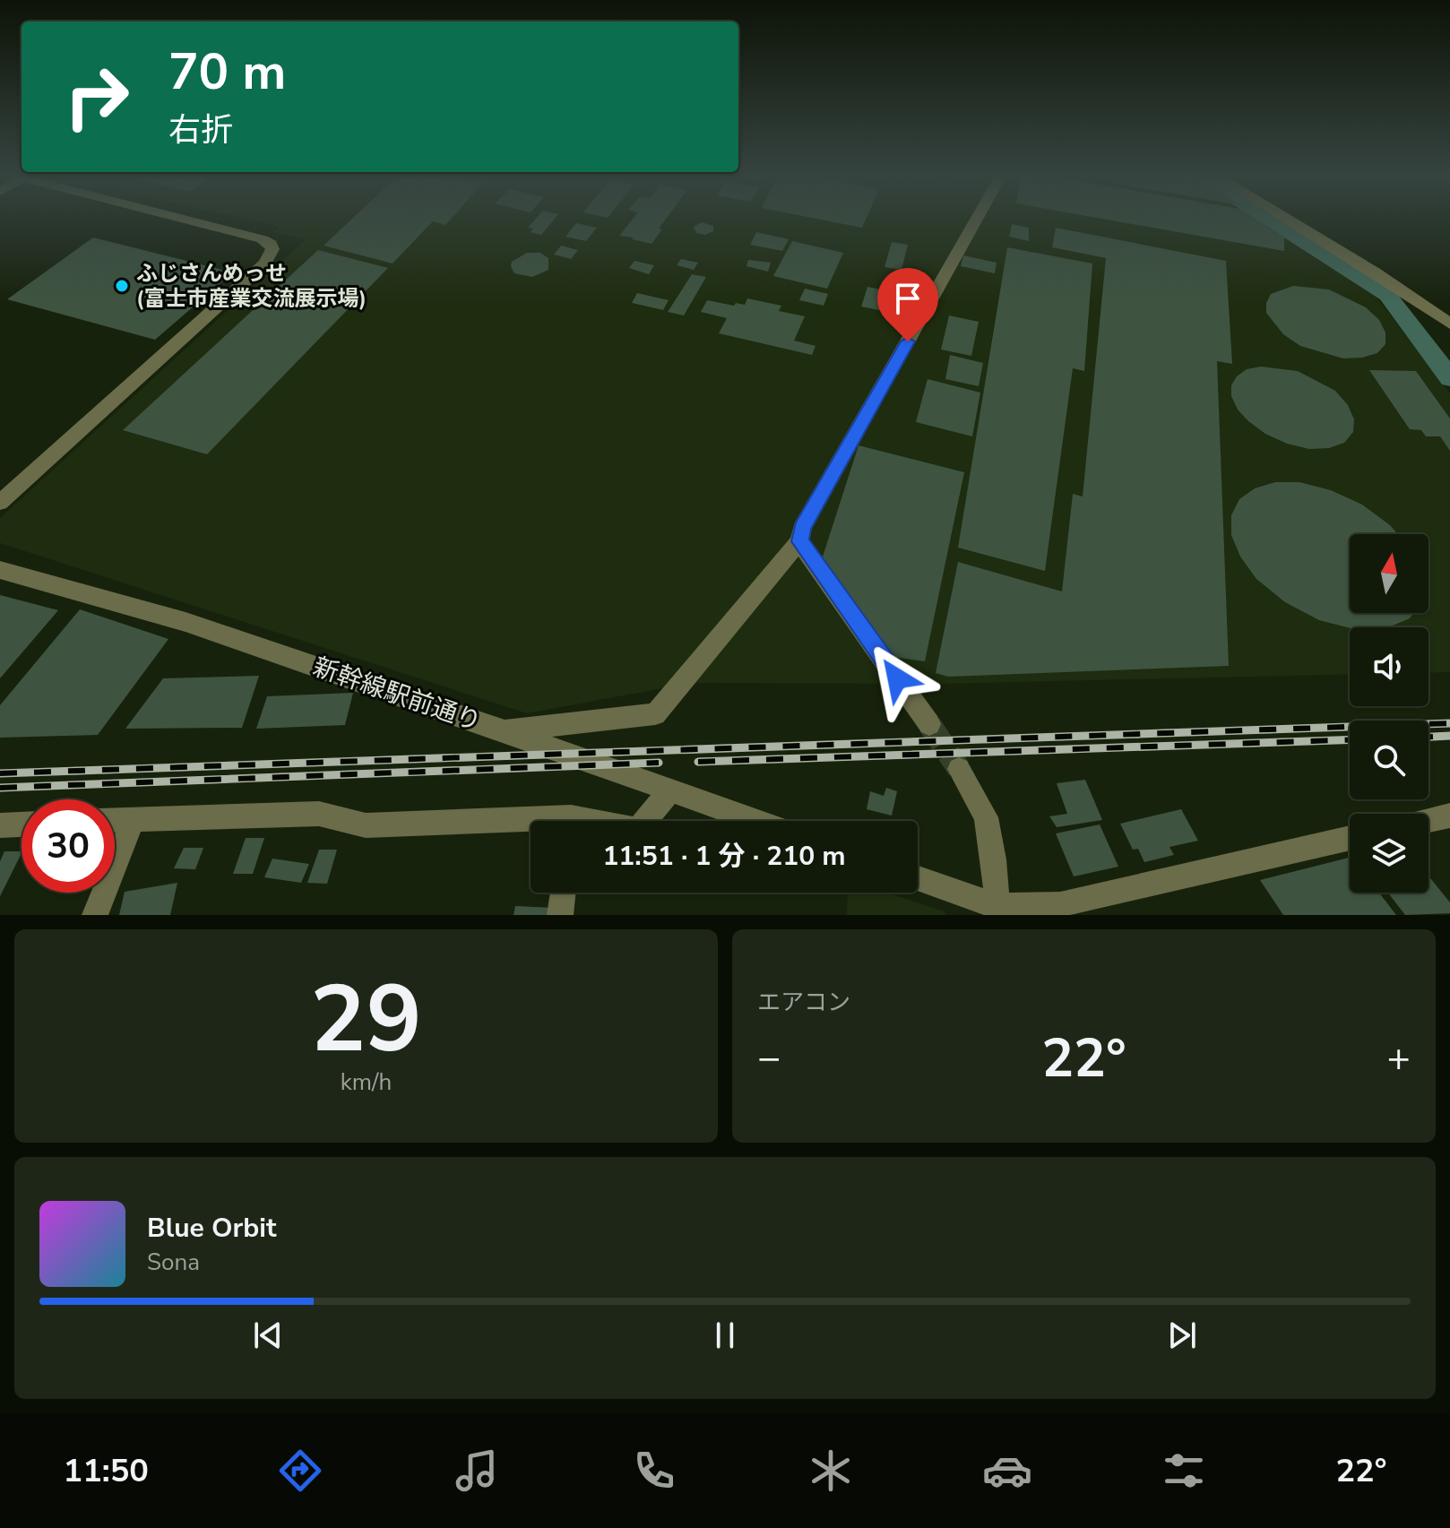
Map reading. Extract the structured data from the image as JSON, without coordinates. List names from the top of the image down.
{
  "streets": {
    "street": ["新幹線駅前通り"]
  },
  "places": ["ふじさんめっせ (富士市産業交流展示場)"],
  "north": "top",
  "page": {
    "turn": ["70 m", "右折"],
    "limit": "30",
    "trip": "11:51 · 1 分 · 210 m",
    "tile": [
      ["29", "km/h"],
      "エアコン"
    ],
    "heat": ["−", "22°", "+"],
    "song": ["Blue Orbit", "Sona"],
    "tabs": ["11:50", "22°"]
  }
}
